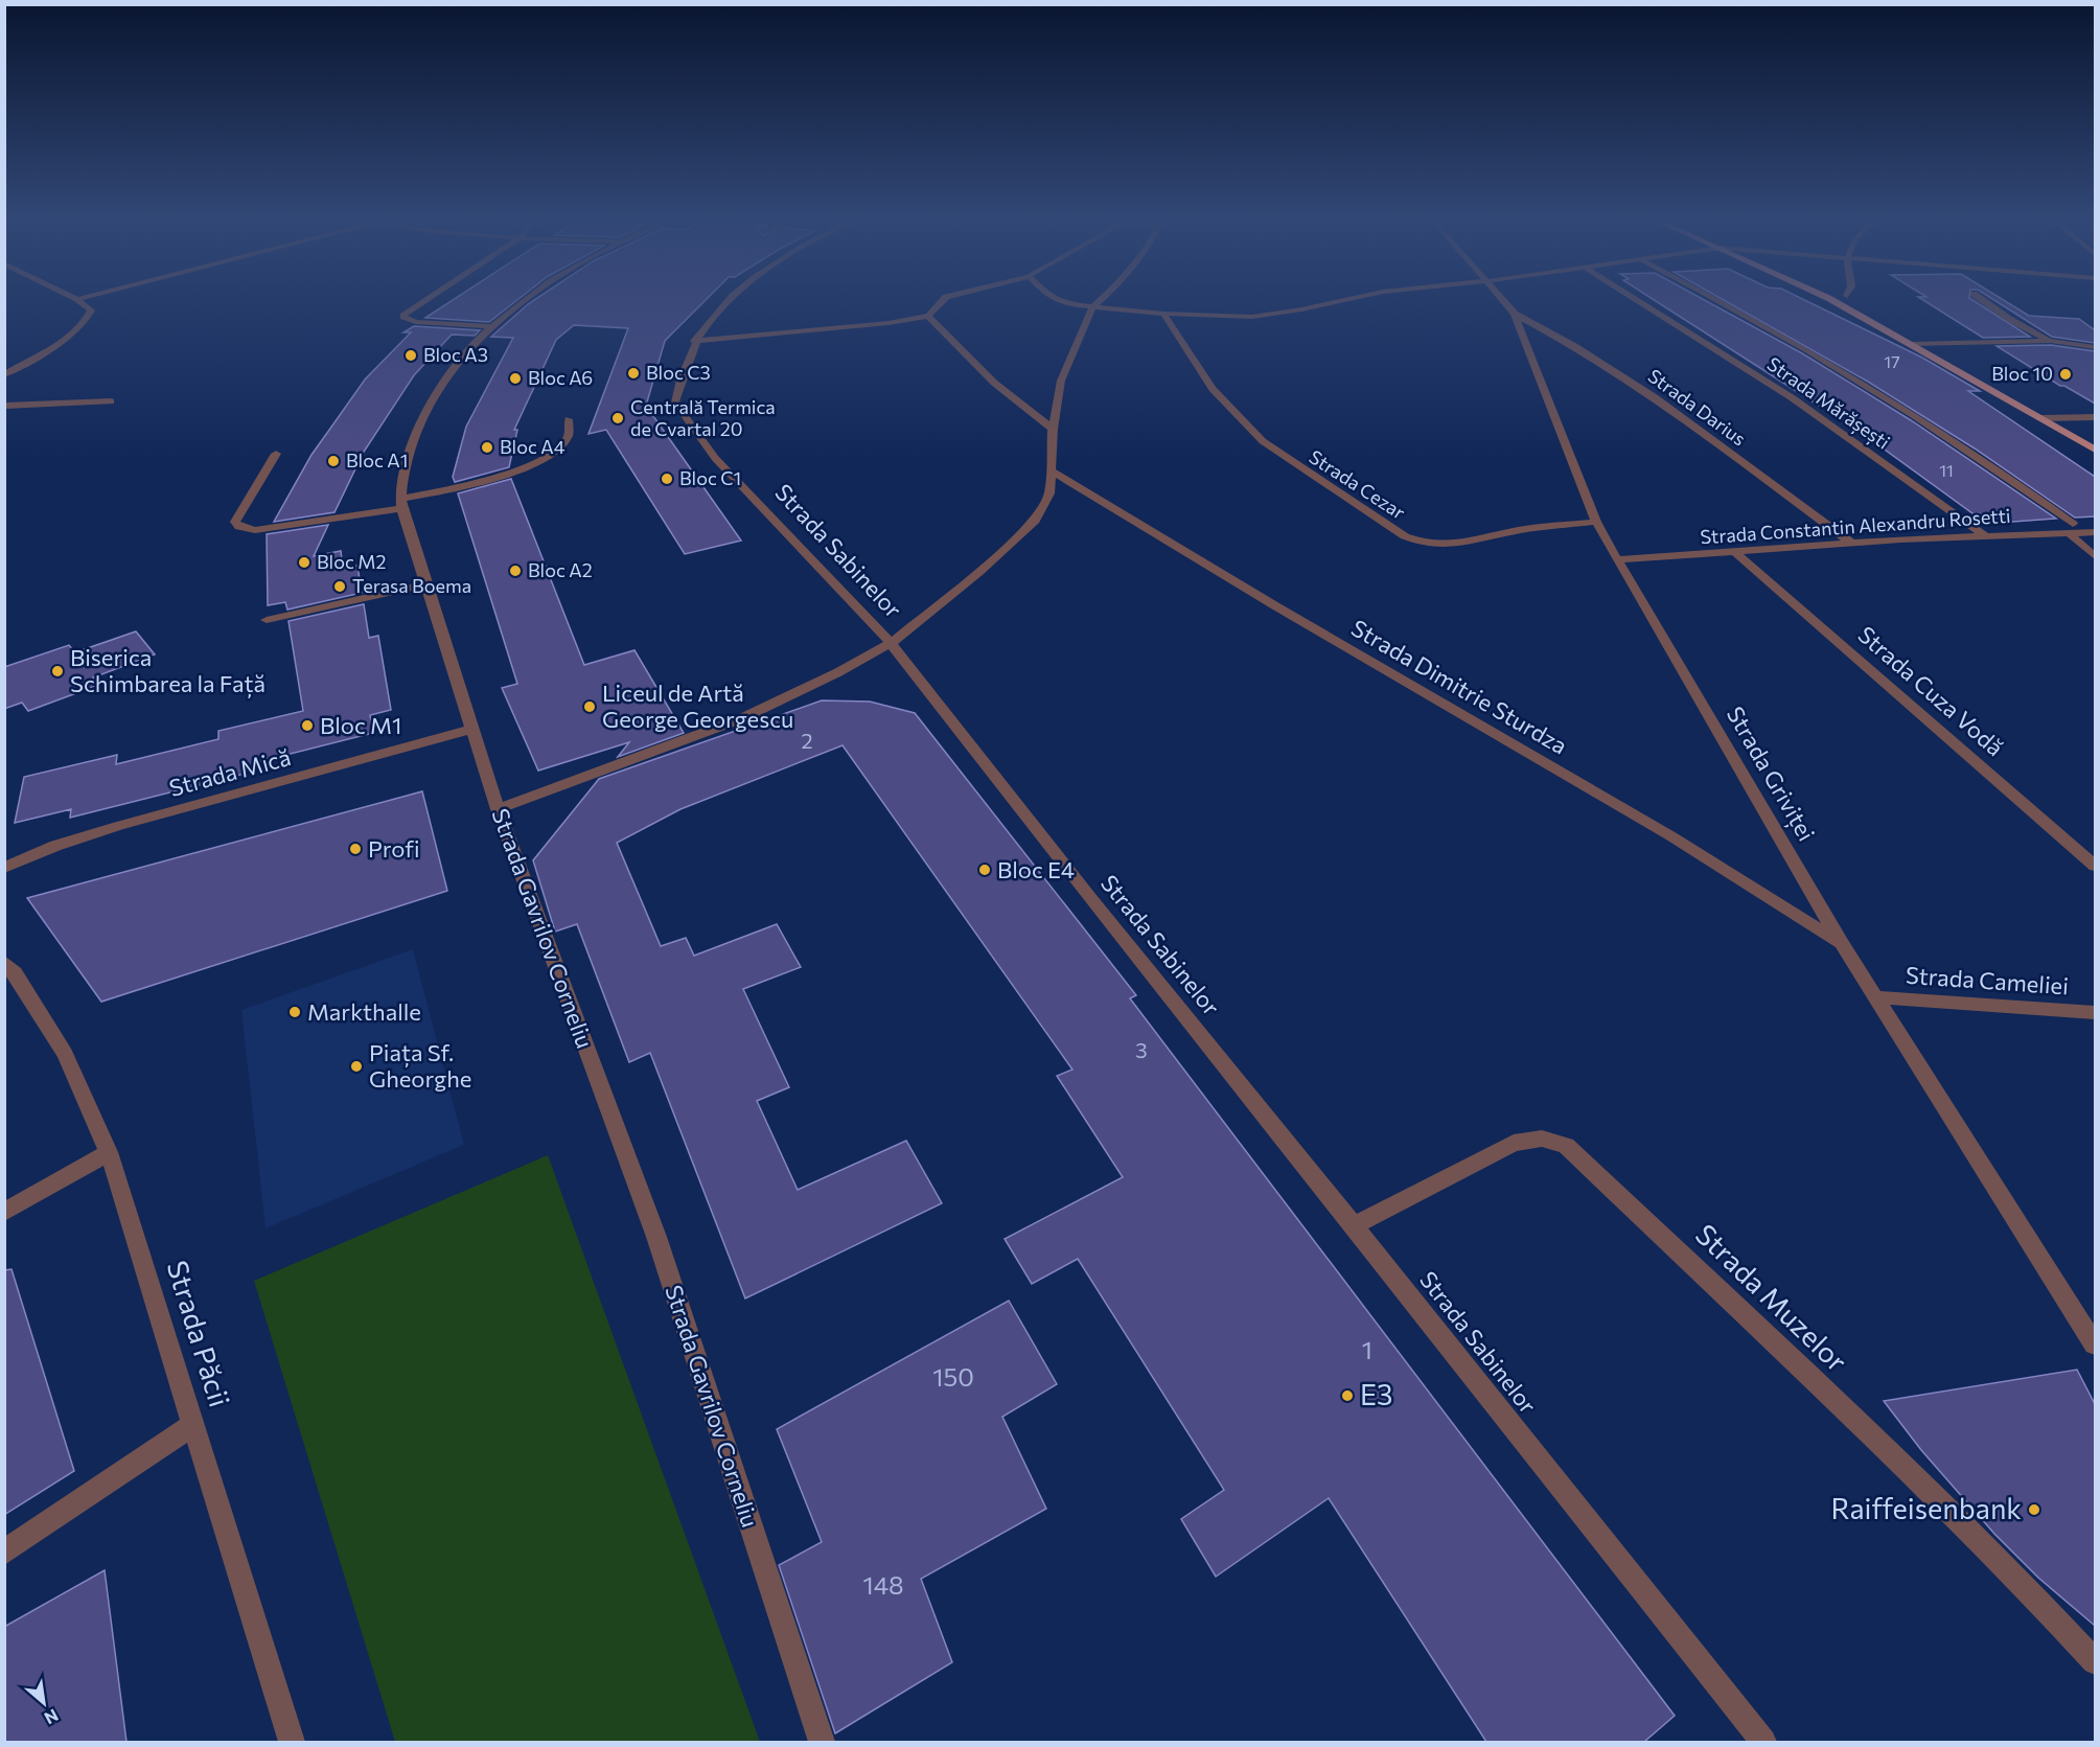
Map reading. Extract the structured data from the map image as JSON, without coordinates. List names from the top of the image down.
{
  "streets": {
    "street": [
      "Strada Mărășești",
      "Strada Darius",
      "Strada Cezar",
      "Strada Constantin Alexandru Rosetti",
      "Strada Sabinelor",
      "Strada Dimitrie Sturdza",
      "Strada Cuza Vodă",
      "Strada Mică",
      "Strada Griviței",
      "Strada Gavrilov Corneliu",
      "Strada Cameliei",
      "Strada Muzelor",
      "Strada Păcii"
    ]
  },
  "crossings": [
    ["Strada Mărășești", "Strada Constantin Alexandru Rosetti"],
    ["Strada Darius", "Strada Constantin Alexandru Rosetti"],
    ["Strada Darius", "Strada Griviței"],
    ["Strada Cezar", "Strada Griviței"],
    ["Strada Constantin Alexandru Rosetti", "Strada Cuza Vodă"],
    ["Strada Constantin Alexandru Rosetti", "Strada Griviței"],
    ["Strada Sabinelor", "Strada Muzelor"],
    ["Strada Dimitrie Sturdza", "Strada Griviței"],
    ["Strada Mică", "Strada Gavrilov Corneliu"],
    ["Strada Griviței", "Strada Cameliei"]
  ],
  "places": [
    "Bloc A3",
    "Bloc C3",
    "Bloc 10",
    "Bloc A6",
    "Centrală Termica de Cvartal 20",
    "Bloc A4",
    "Bloc A1",
    "Bloc C1",
    "Bloc M2",
    "Bloc A2",
    "Terasa Boema",
    "Biserica Schimbarea la Față",
    "Liceul de Artă George Georgescu",
    "Bloc M1",
    "Profi",
    "Bloc E4",
    "Markthalle",
    "Piața Sf. Gheorghe",
    "E3",
    "Raiffeisenbank"
  ],
  "house_numbers": [
    "17",
    "11",
    "2",
    "3",
    "1",
    "150",
    "148"
  ],
  "north": "bottom right"
}
